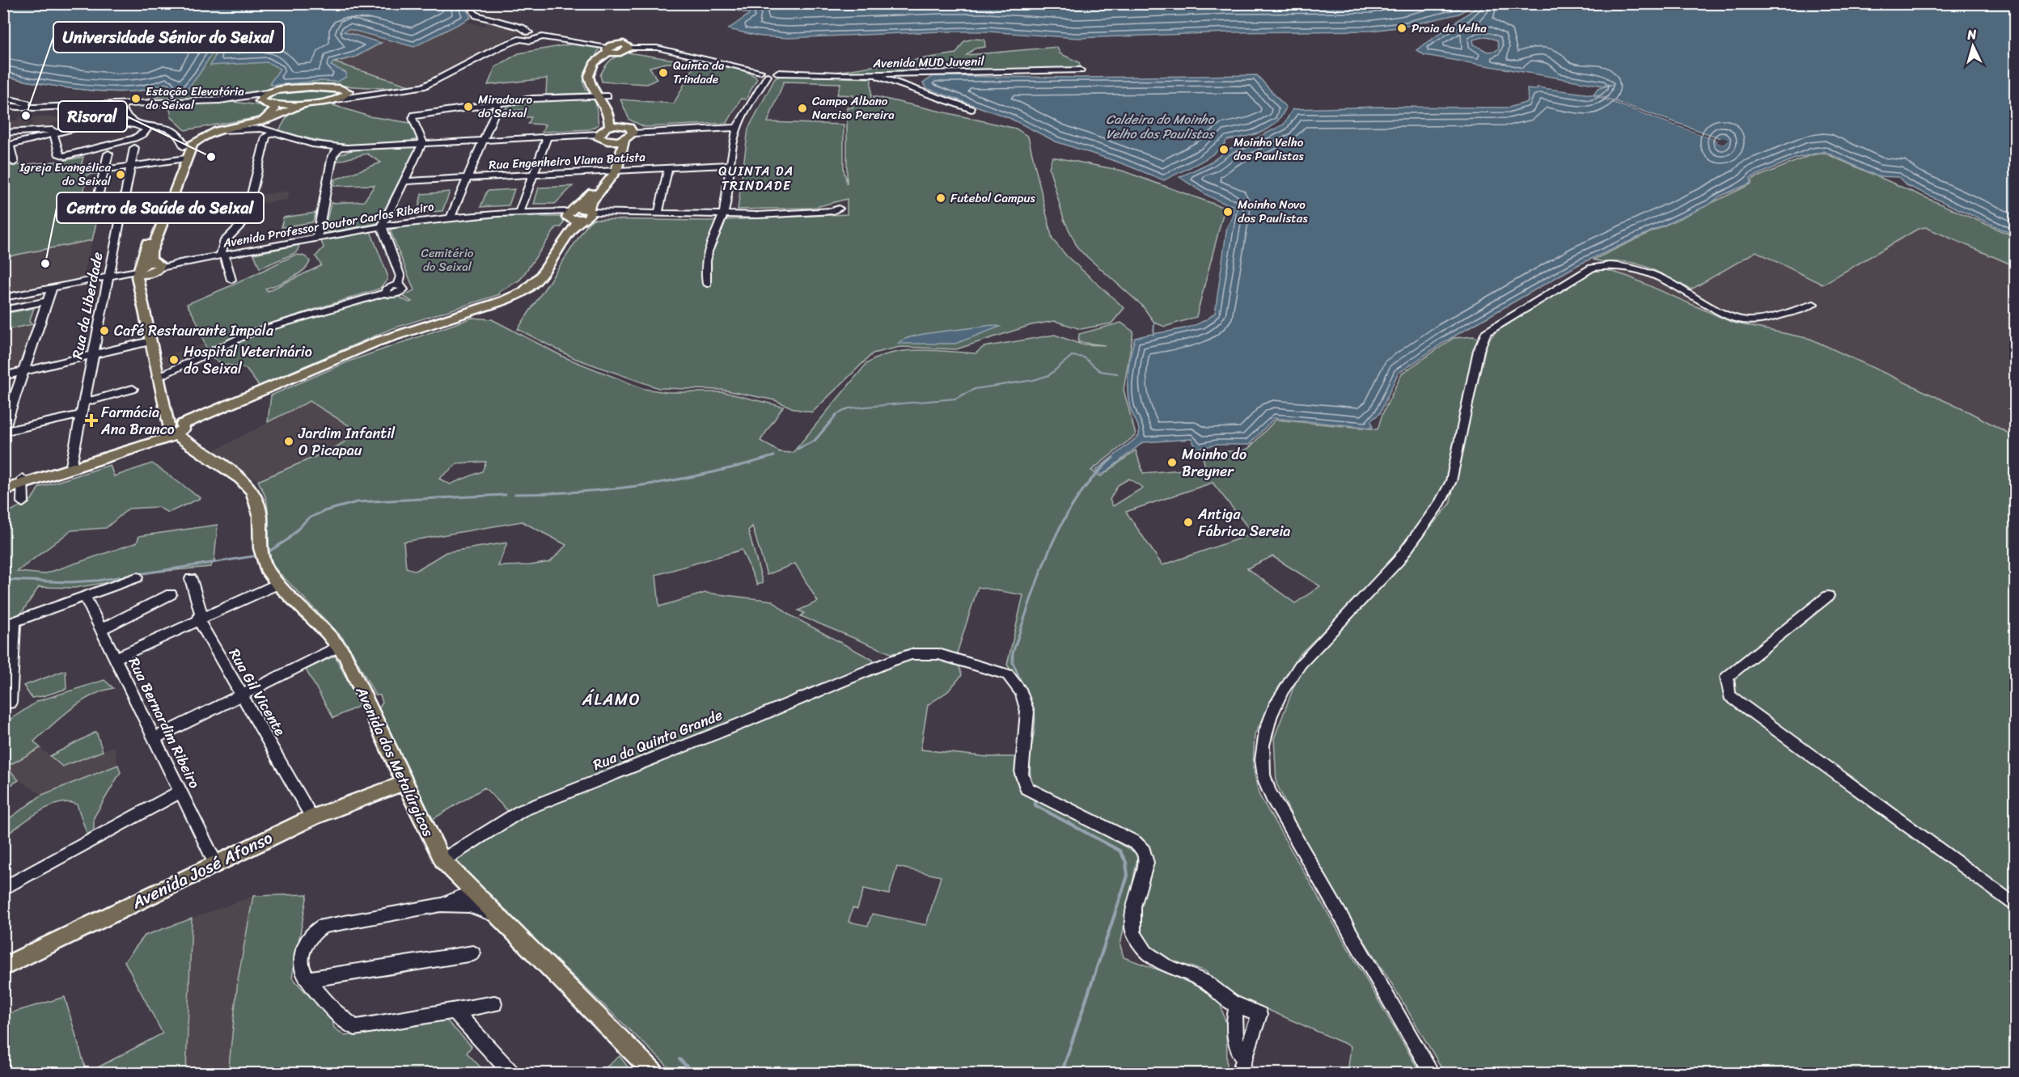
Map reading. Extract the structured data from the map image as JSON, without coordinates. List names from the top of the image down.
{
  "streets": {
    "main road": ["Avenida dos Metalúrgicos", "Avenida José Afonso"],
    "street": [
      "Avenida MUD Juvenil",
      "Rua Engenheiro Viana Batista",
      "Avenida Professor Doutor Carlos Ribeiro",
      "Rua da Liberdade",
      "Rua Gil Vicente",
      "Rua Bernardim Ribeiro",
      "Rua da Quinta Grande"
    ]
  },
  "crossings": [
    ["Rua Gil Vicente", "Avenida José Afonso"],
    ["Rua Bernardim Ribeiro", "Avenida José Afonso"],
    ["Rua da Quinta Grande", "Avenida dos Metalúrgicos"],
    ["Avenida dos Metalúrgicos", "Avenida José Afonso"]
  ],
  "districts": ["QUINTA DA TRINDADE", "ÁLAMO"],
  "water": ["Caldeira do Moinho Velho dos Paulistas"],
  "parks": ["Cemitério do Seixal"],
  "places": {
    "other": [
      "Praia da Velha",
      "Quinta da Trindade",
      "Estação Elevatória do Seixal",
      "Miradouro do Seixal",
      "Campo Albano Narciso Pereira",
      "Universidade Sénior do Seixal",
      "Moinho Velho dos Paulistas",
      "Risoral",
      "Igreja Evangélica do Seixal",
      "Futebol Campus",
      "Moinho Novo dos Paulistas",
      "Centro de Saúde do Seixal",
      "Café Restaurante Impala",
      "Hospital Veterinário do Seixal",
      "Jardim Infantil O Picapau",
      "Moinho do Breyner",
      "Antiga Fábrica Sereia"
    ],
    "health": ["Farmácia Ana Branco"]
  },
  "north": "top"
}
